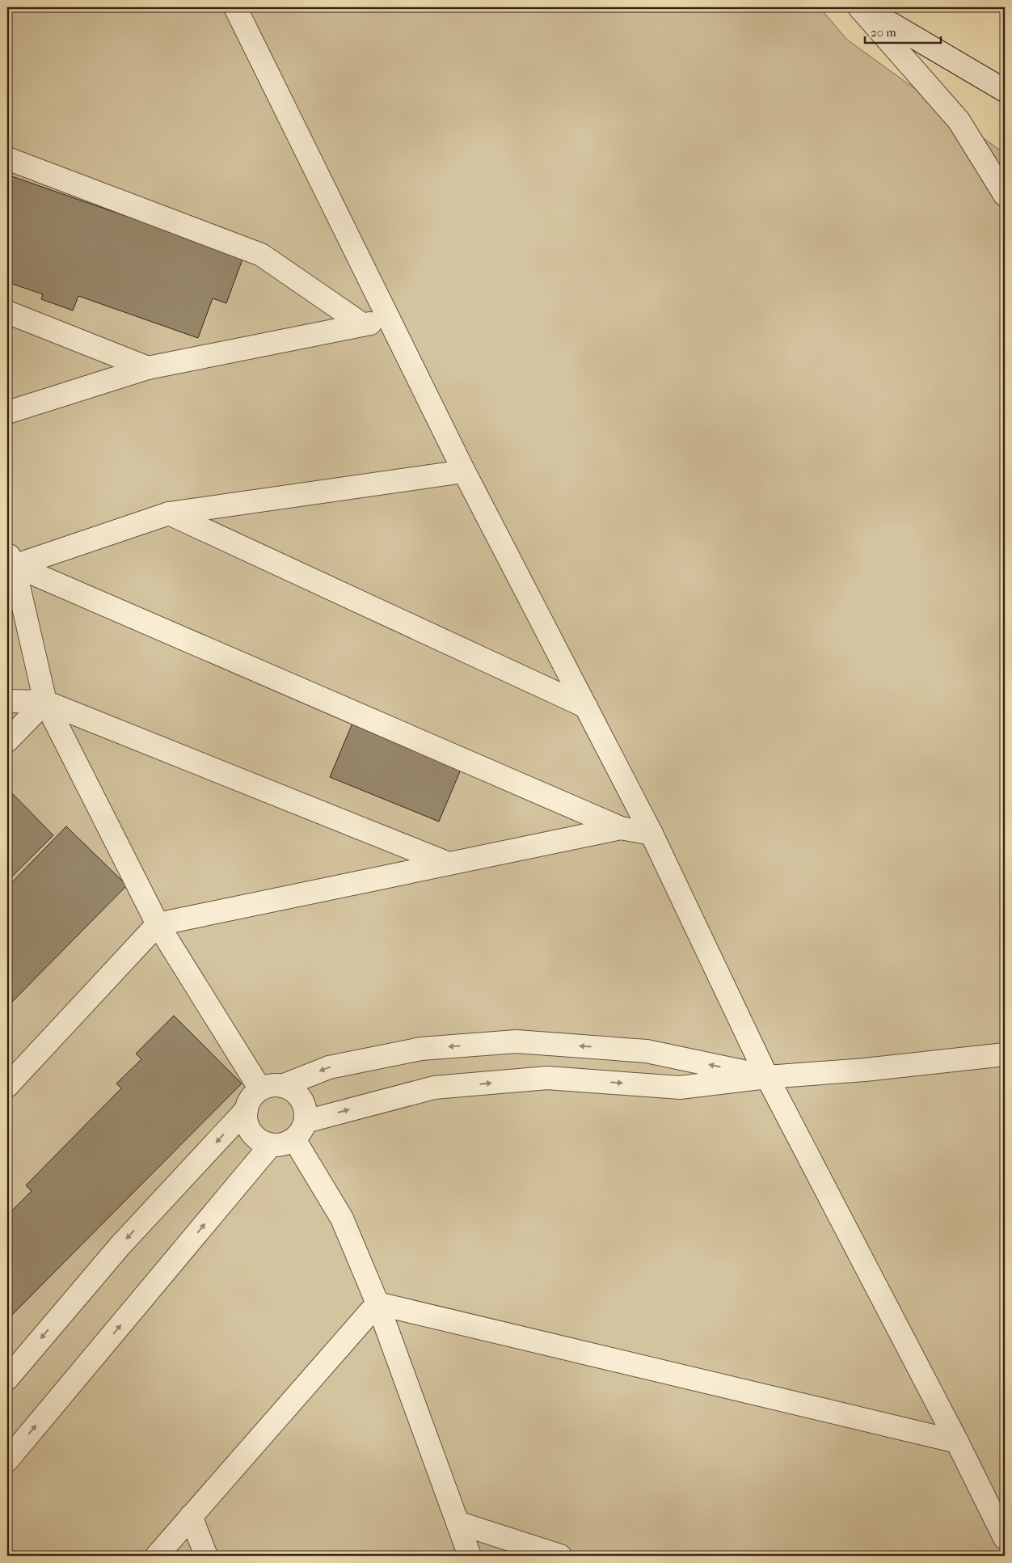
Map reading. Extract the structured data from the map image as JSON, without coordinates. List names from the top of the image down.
{
  "scale_bar": "20 m"
}
